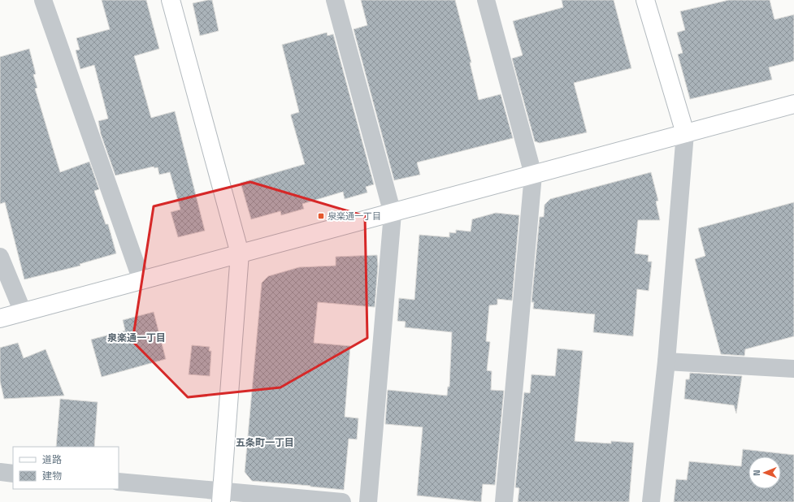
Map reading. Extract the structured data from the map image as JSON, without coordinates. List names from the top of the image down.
{
  "districts": ["泉楽通一丁目", "五条町一丁目"],
  "places": {
    "transit": ["泉楽通一丁目"]
  },
  "legend": ["道路", "建物"],
  "north": "left"
}
